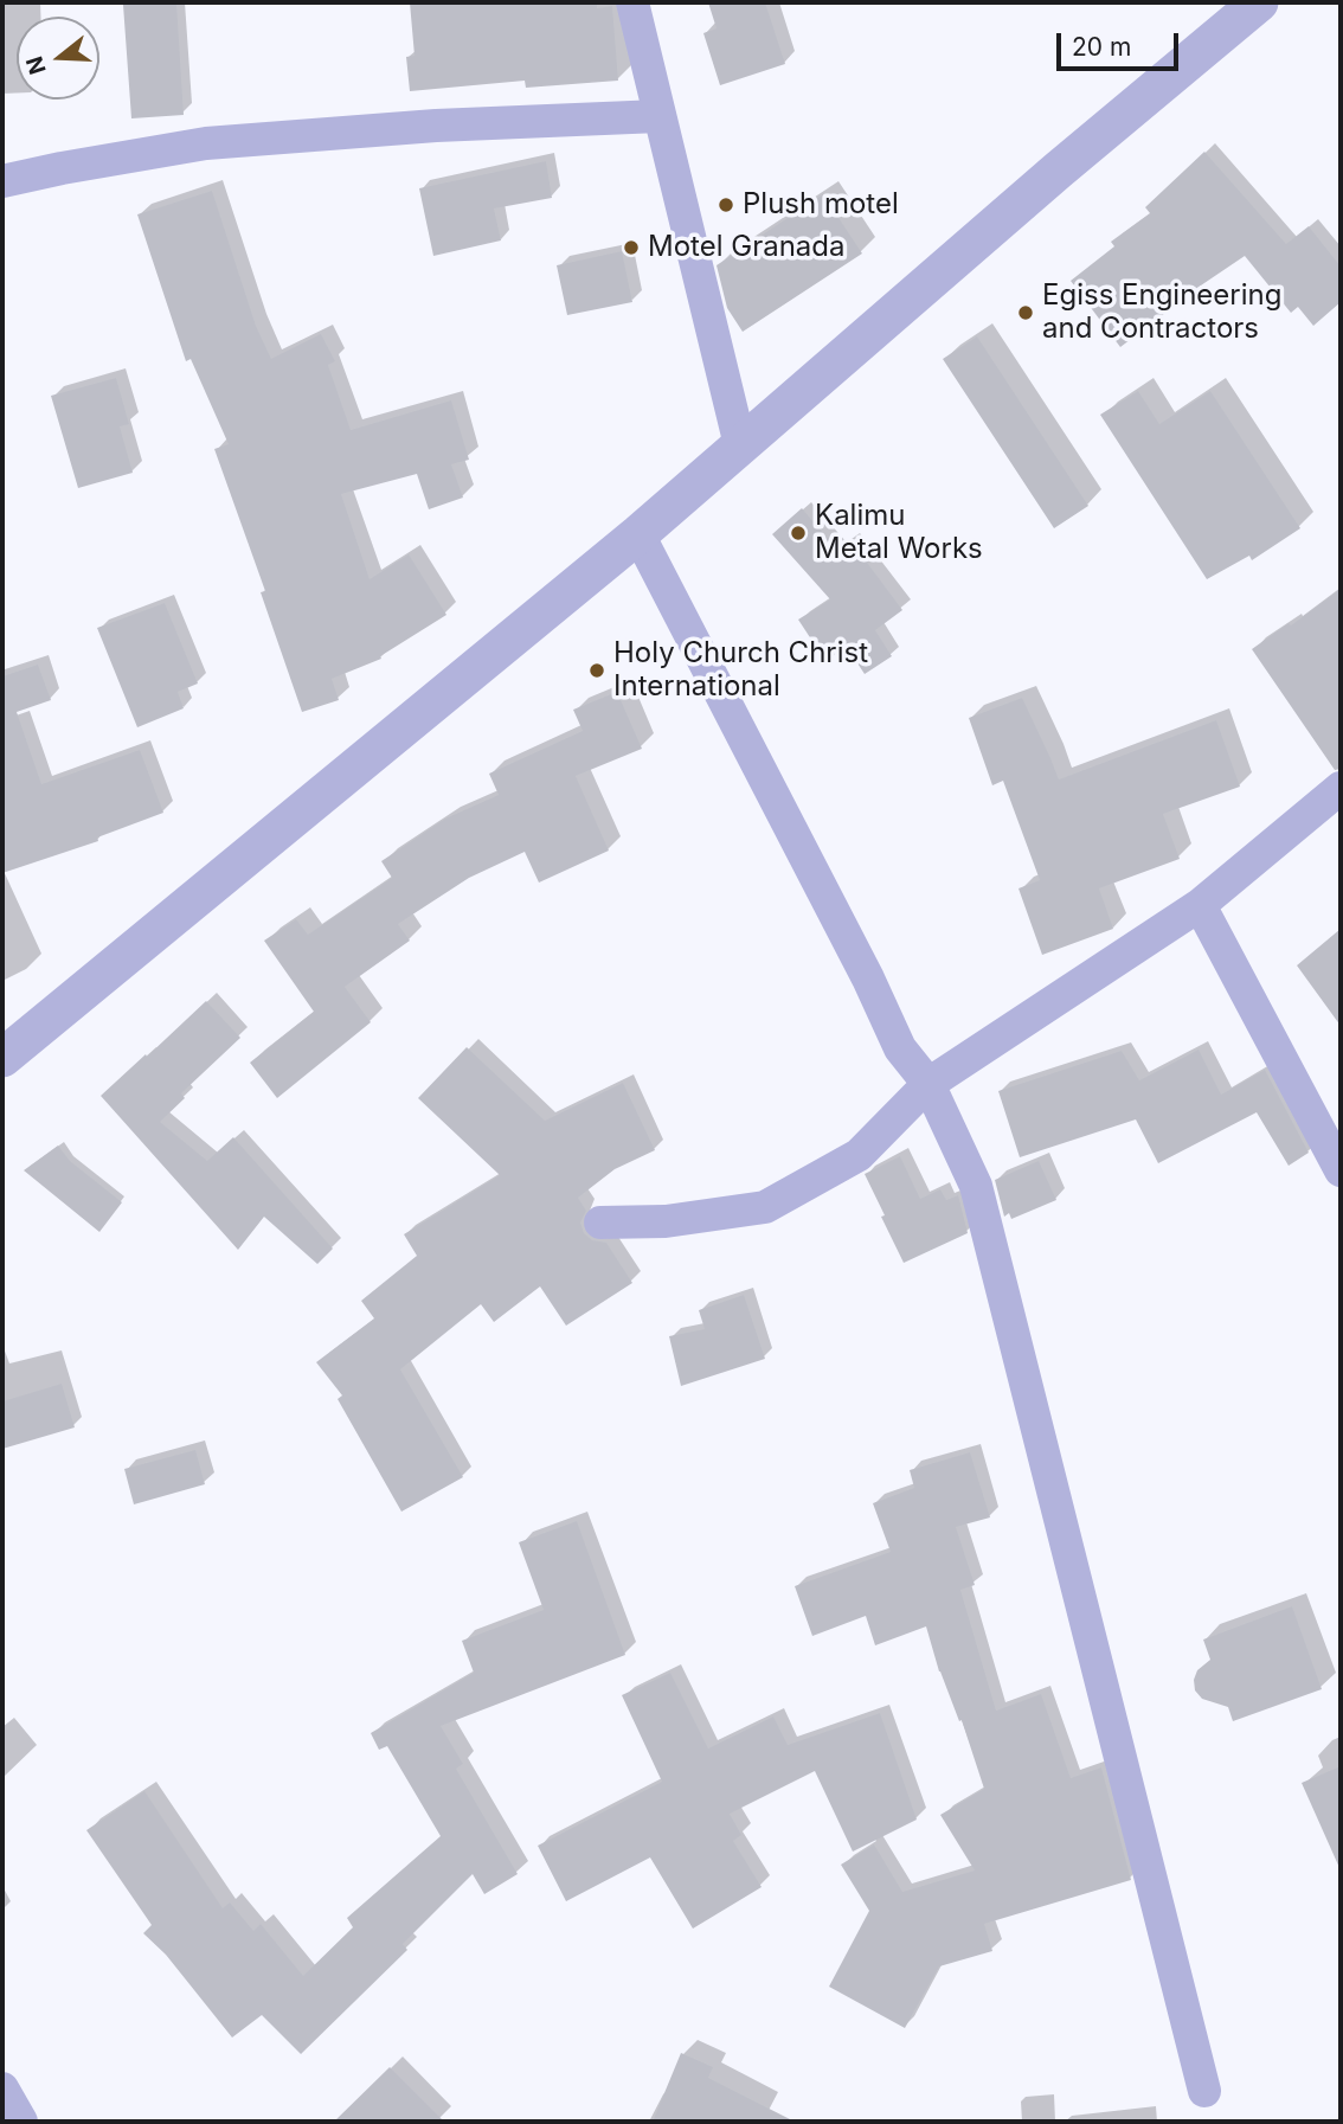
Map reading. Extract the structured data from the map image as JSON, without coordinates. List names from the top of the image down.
{
  "places": [
    "Plush motel",
    "Motel Granada",
    "Egiss Engineering and Contractors",
    "Kalimu Metal Works",
    "Holy Church Christ International"
  ],
  "scale_bar": "20 m",
  "north": "left"
}
